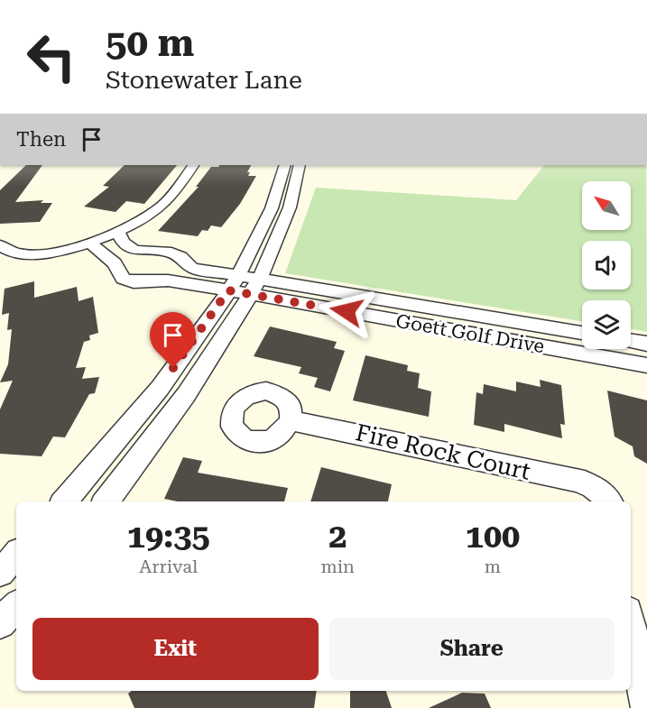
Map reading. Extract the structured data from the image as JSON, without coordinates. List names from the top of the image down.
{
  "streets": {
    "street": ["Goett Golf Drive", "Fire Rock Court"]
  },
  "north": "top left",
  "page": {
    "turn": ["50 m", "Stonewater Lane"],
    "then": "Then",
    "eta": [
      "19:35",
      "Arrival",
      "2",
      "min",
      "100",
      "m"
    ],
    "buttons": ["Exit", "Share"]
  }
}
